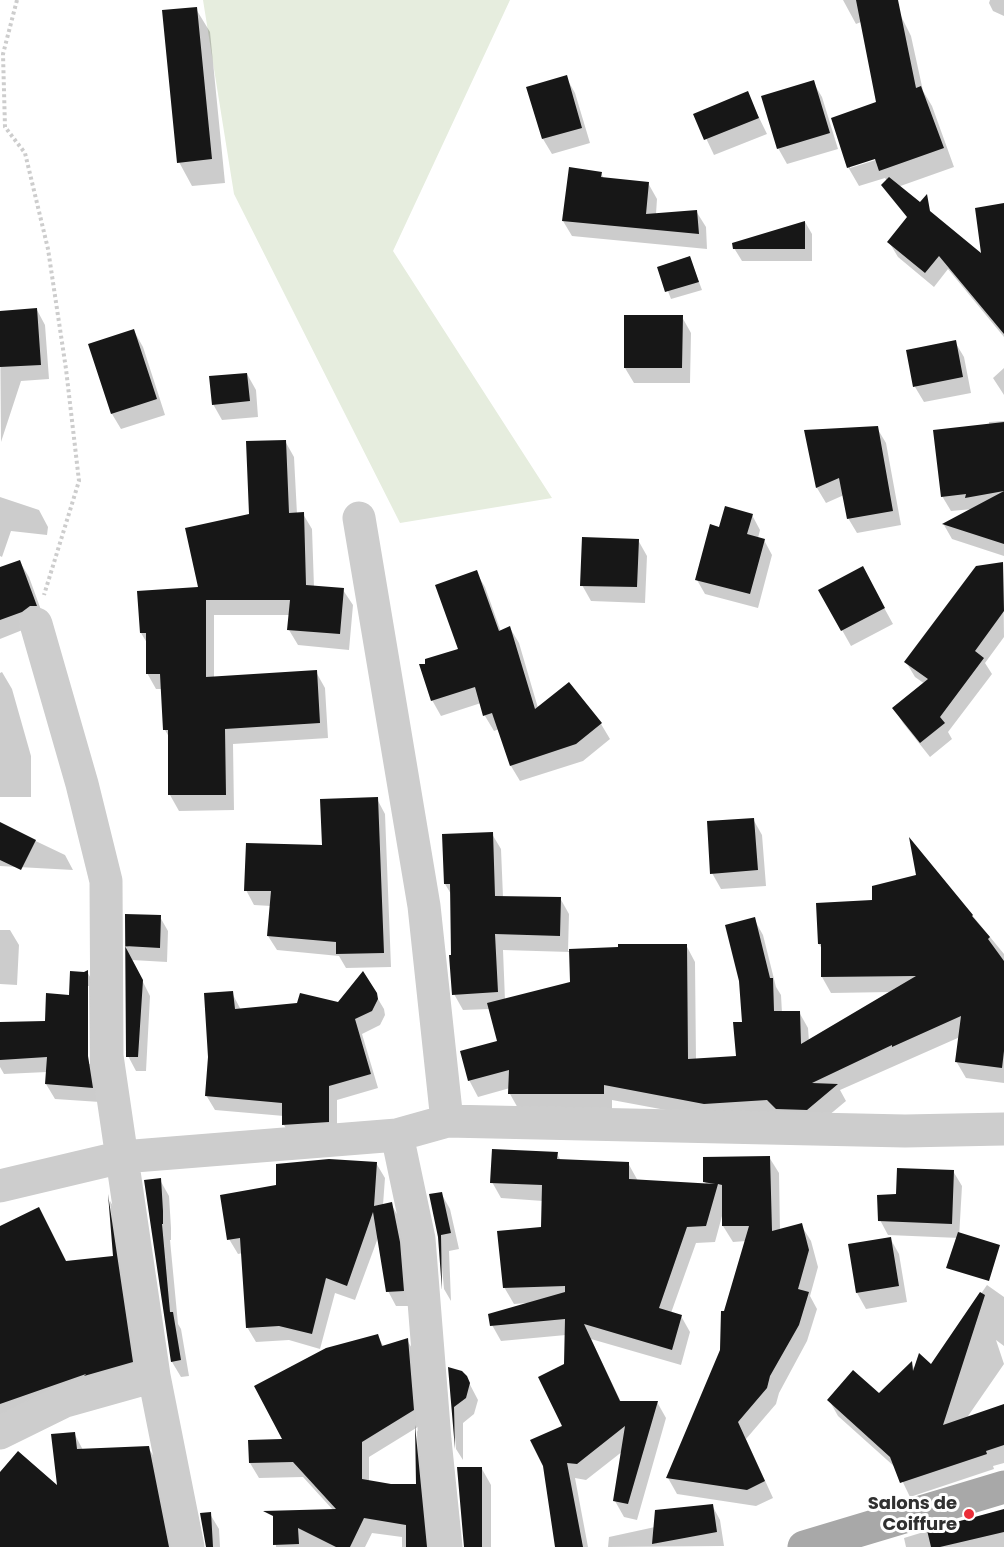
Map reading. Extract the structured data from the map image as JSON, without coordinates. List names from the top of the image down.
{
  "places": ["Salons de Coiffure"]
}
